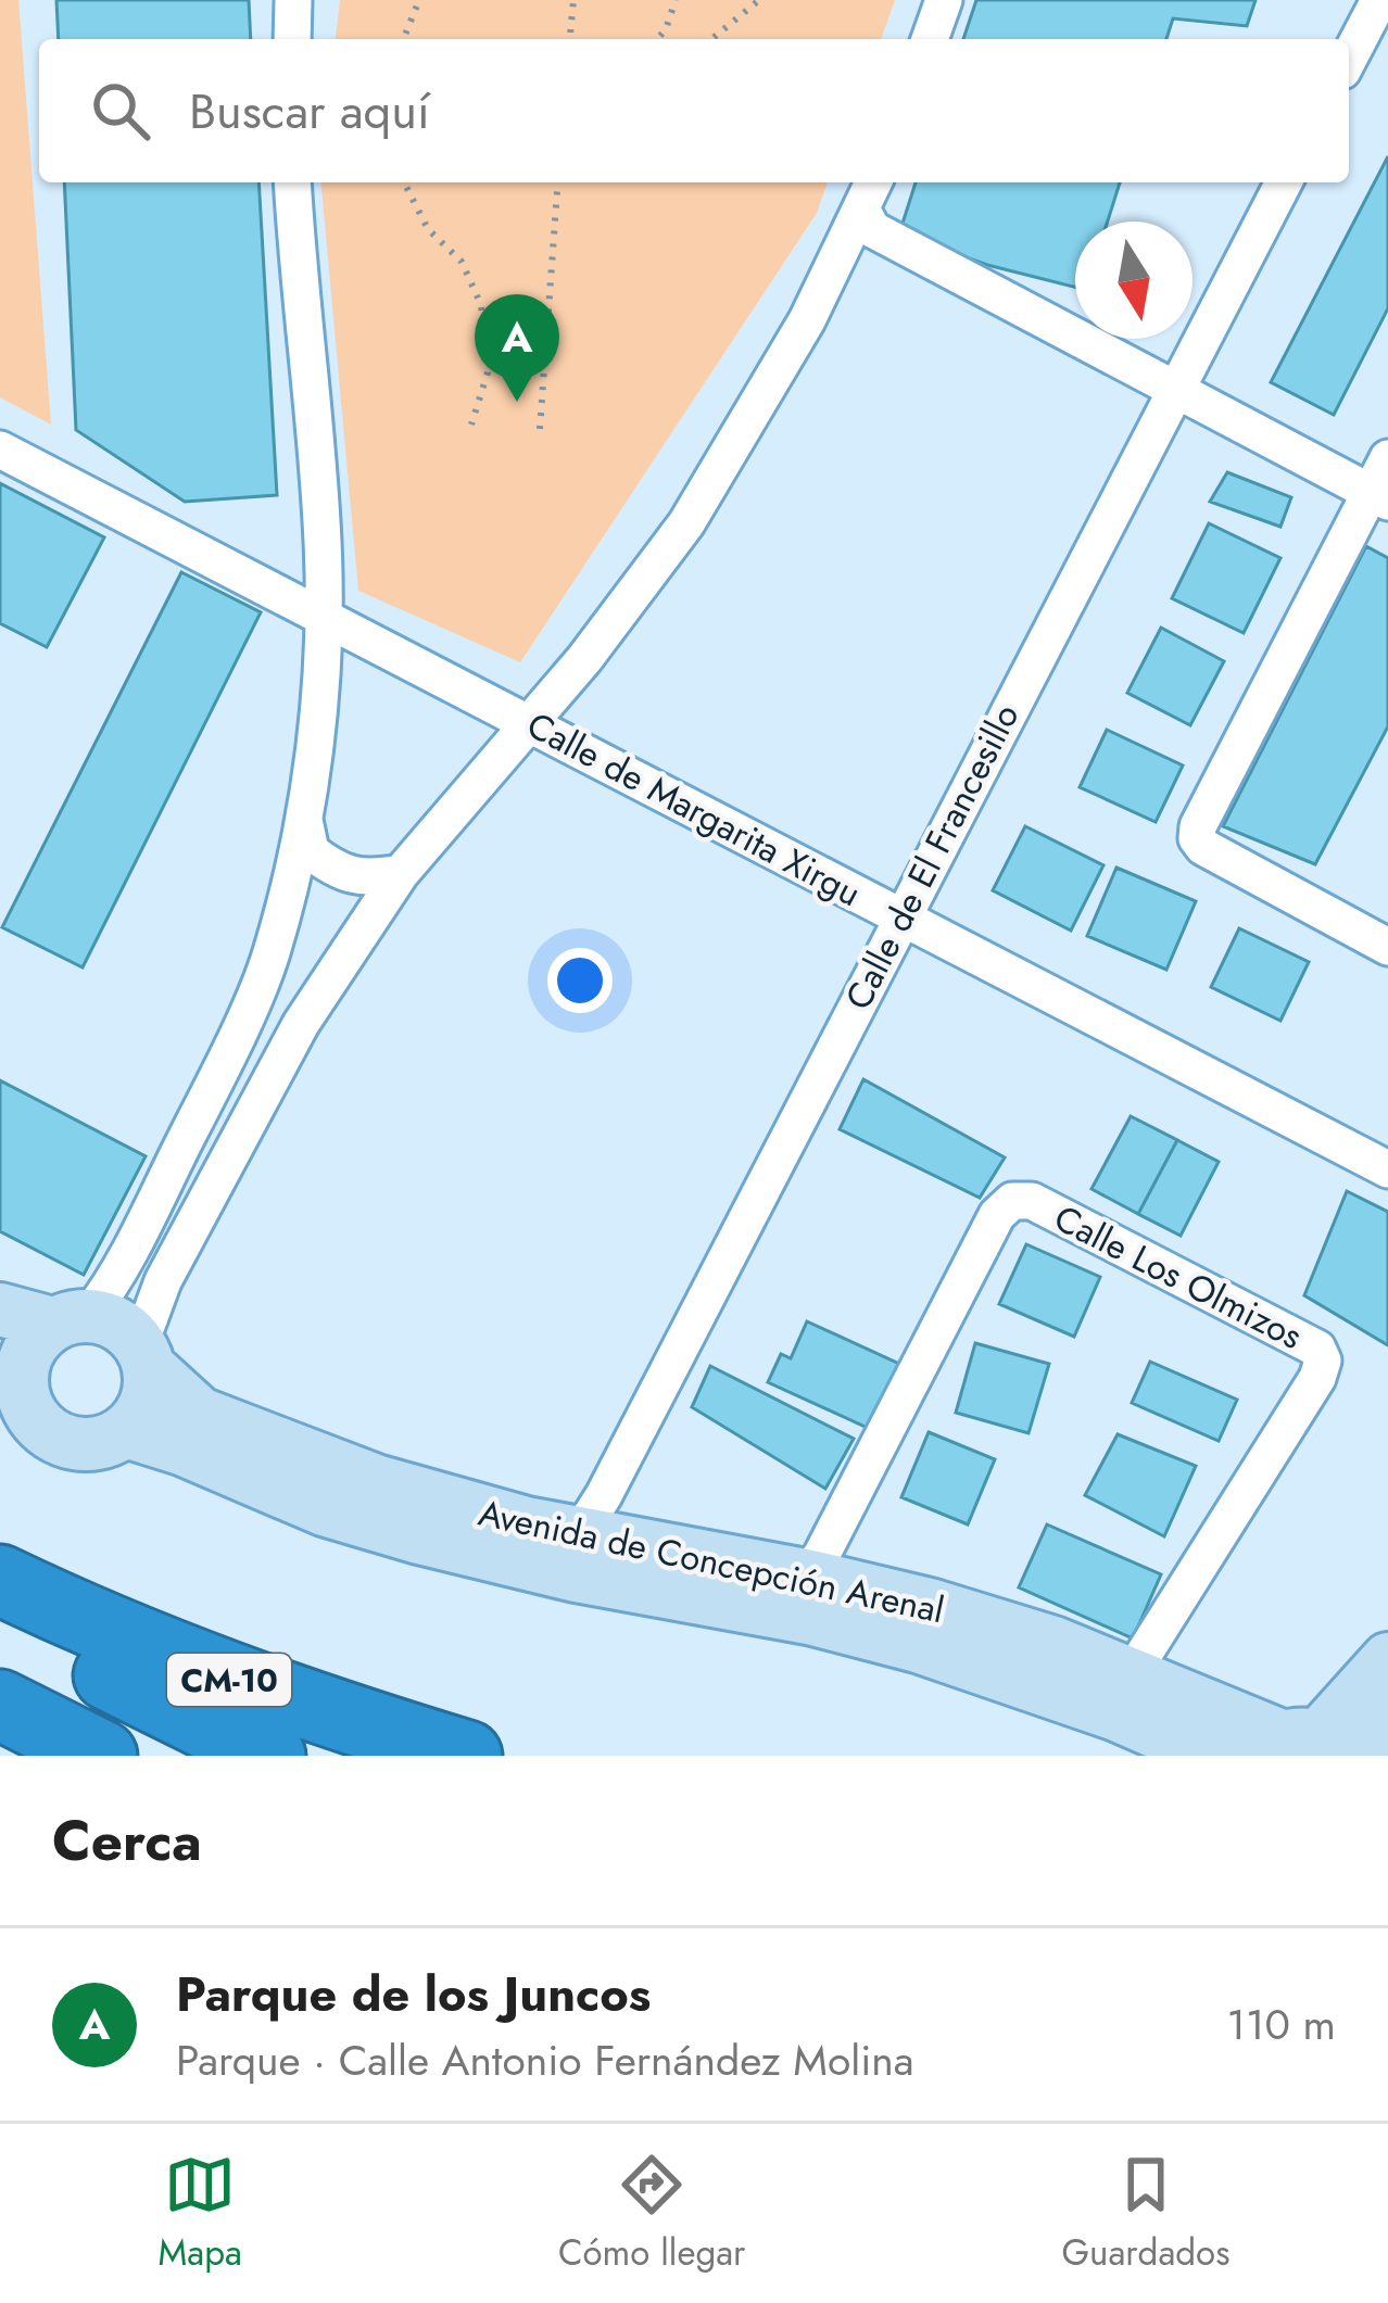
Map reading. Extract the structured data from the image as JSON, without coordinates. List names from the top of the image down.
{
  "streets": {
    "highway": ["CM-10"],
    "street": [
      "Calle de Margarita Xirgu",
      "Calle de El Francesillo",
      "Calle Los Olmizos",
      "Avenida de Concepción Arenal"
    ]
  },
  "crossings": [
    ["Calle de Margarita Xirgu", "Calle de El Francesillo"],
    ["Calle de El Francesillo", "Avenida de Concepción Arenal"],
    ["Calle Los Olmizos", "Avenida de Concepción Arenal"]
  ],
  "north": "bottom",
  "page": {
    "search": "Buscar aquí",
    "pins": "A",
    "heading": "Cerca",
    "list": [
      {
        "mark": "A",
        "name": "Parque de los Juncos",
        "note": "Parque · Calle Antonio Fernández Molina",
        "value": "110 m"
      }
    ],
    "nav": ["Mapa", "Cómo llegar", "Guardados"]
  }
}
